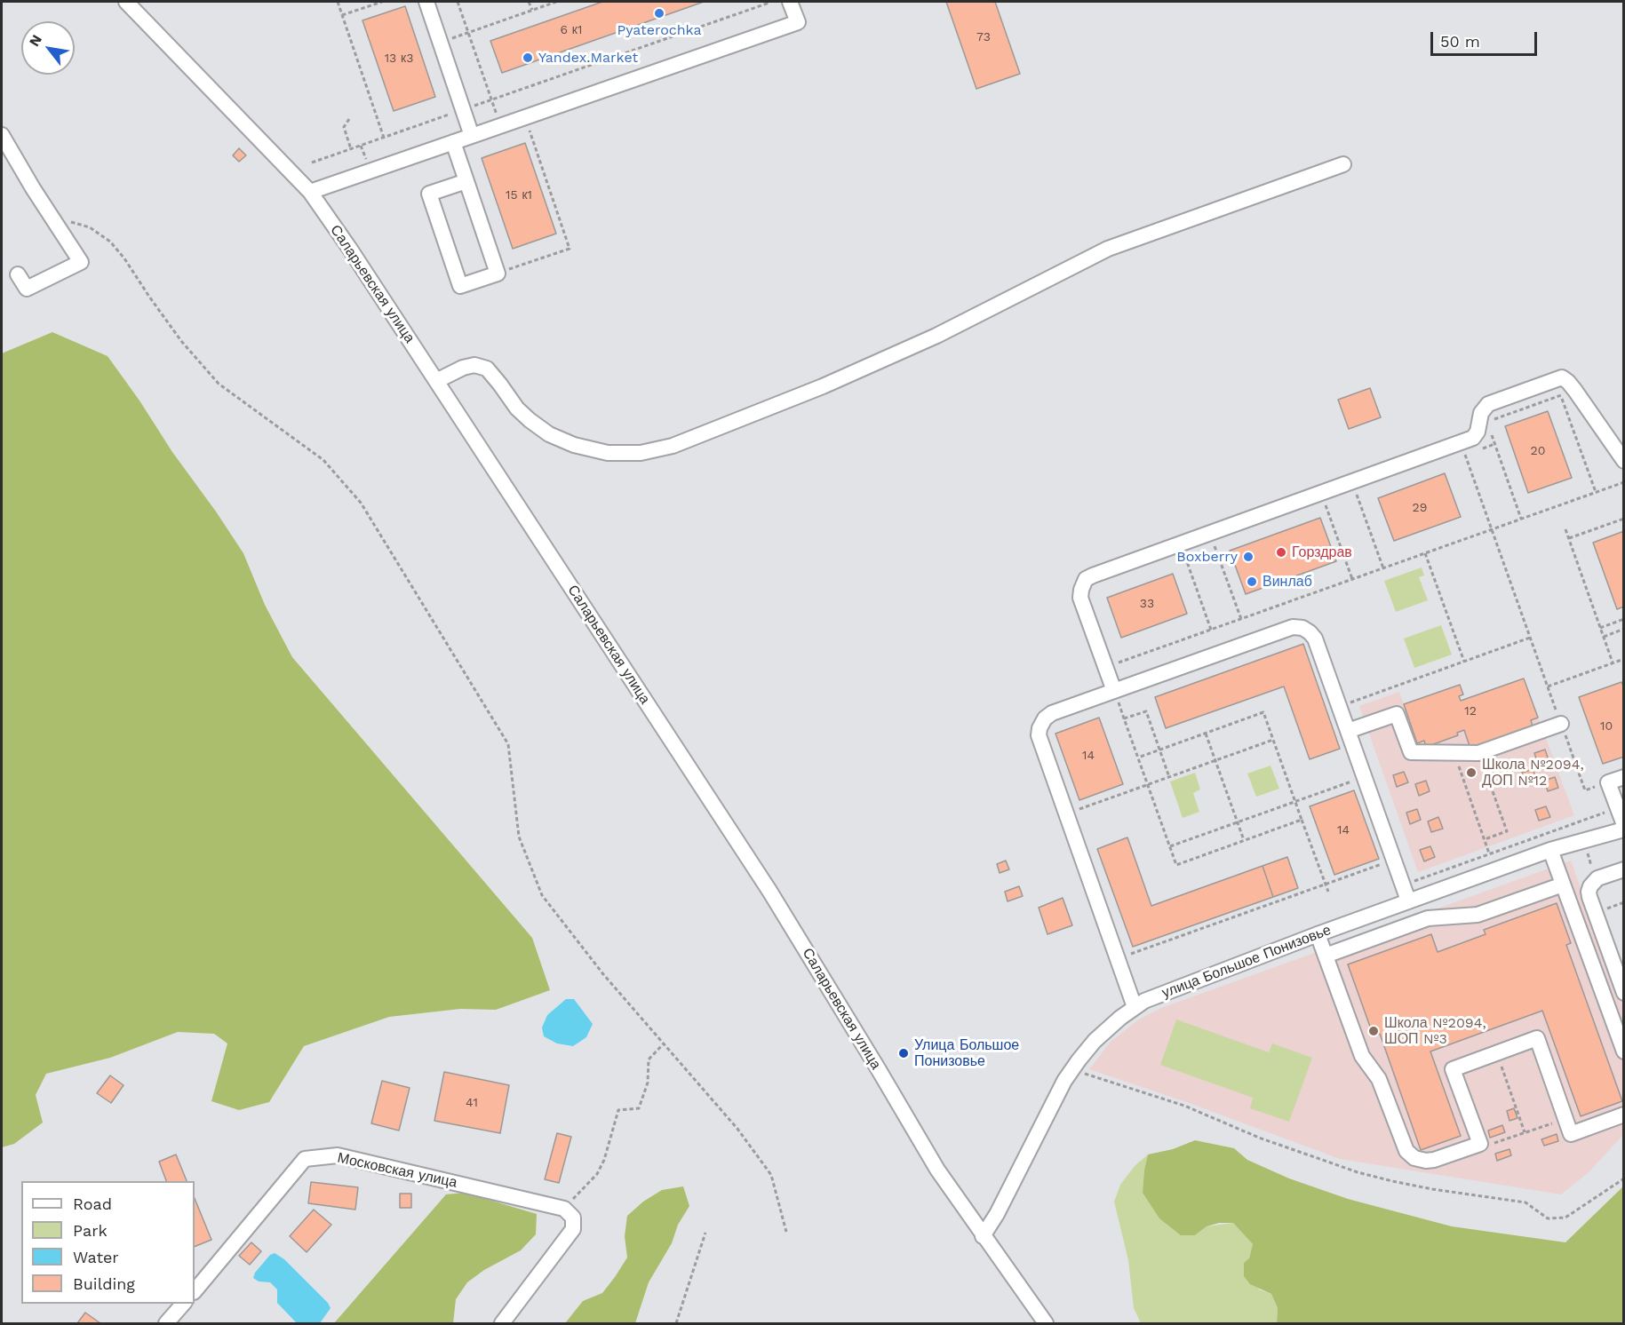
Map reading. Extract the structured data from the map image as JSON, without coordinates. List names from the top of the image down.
{
  "streets": {
    "street": ["Саларьевская улица", "улица Большое Понизовье", "Московская улица"]
  },
  "crossings": [
    ["Саларьевская улица", "улица Большое Понизовье"]
  ],
  "places": [
    "Pyaterochka",
    "Yandex.Market",
    "Горздрав",
    "Boxberry",
    "Винлаб",
    "Школа №2094, ДОП №12",
    "Школа №2094, ШОП №3",
    "Улица Большое Понизовье"
  ],
  "house_numbers": [
    "6 к1",
    "73",
    "13 к3",
    "15 к1",
    "20",
    "29",
    "33",
    "12",
    "10",
    "14",
    "14",
    "41"
  ],
  "legend": [
    "Road",
    "Park",
    "Water",
    "Building"
  ],
  "scale_bar": "50 m",
  "north": "top left"
}
